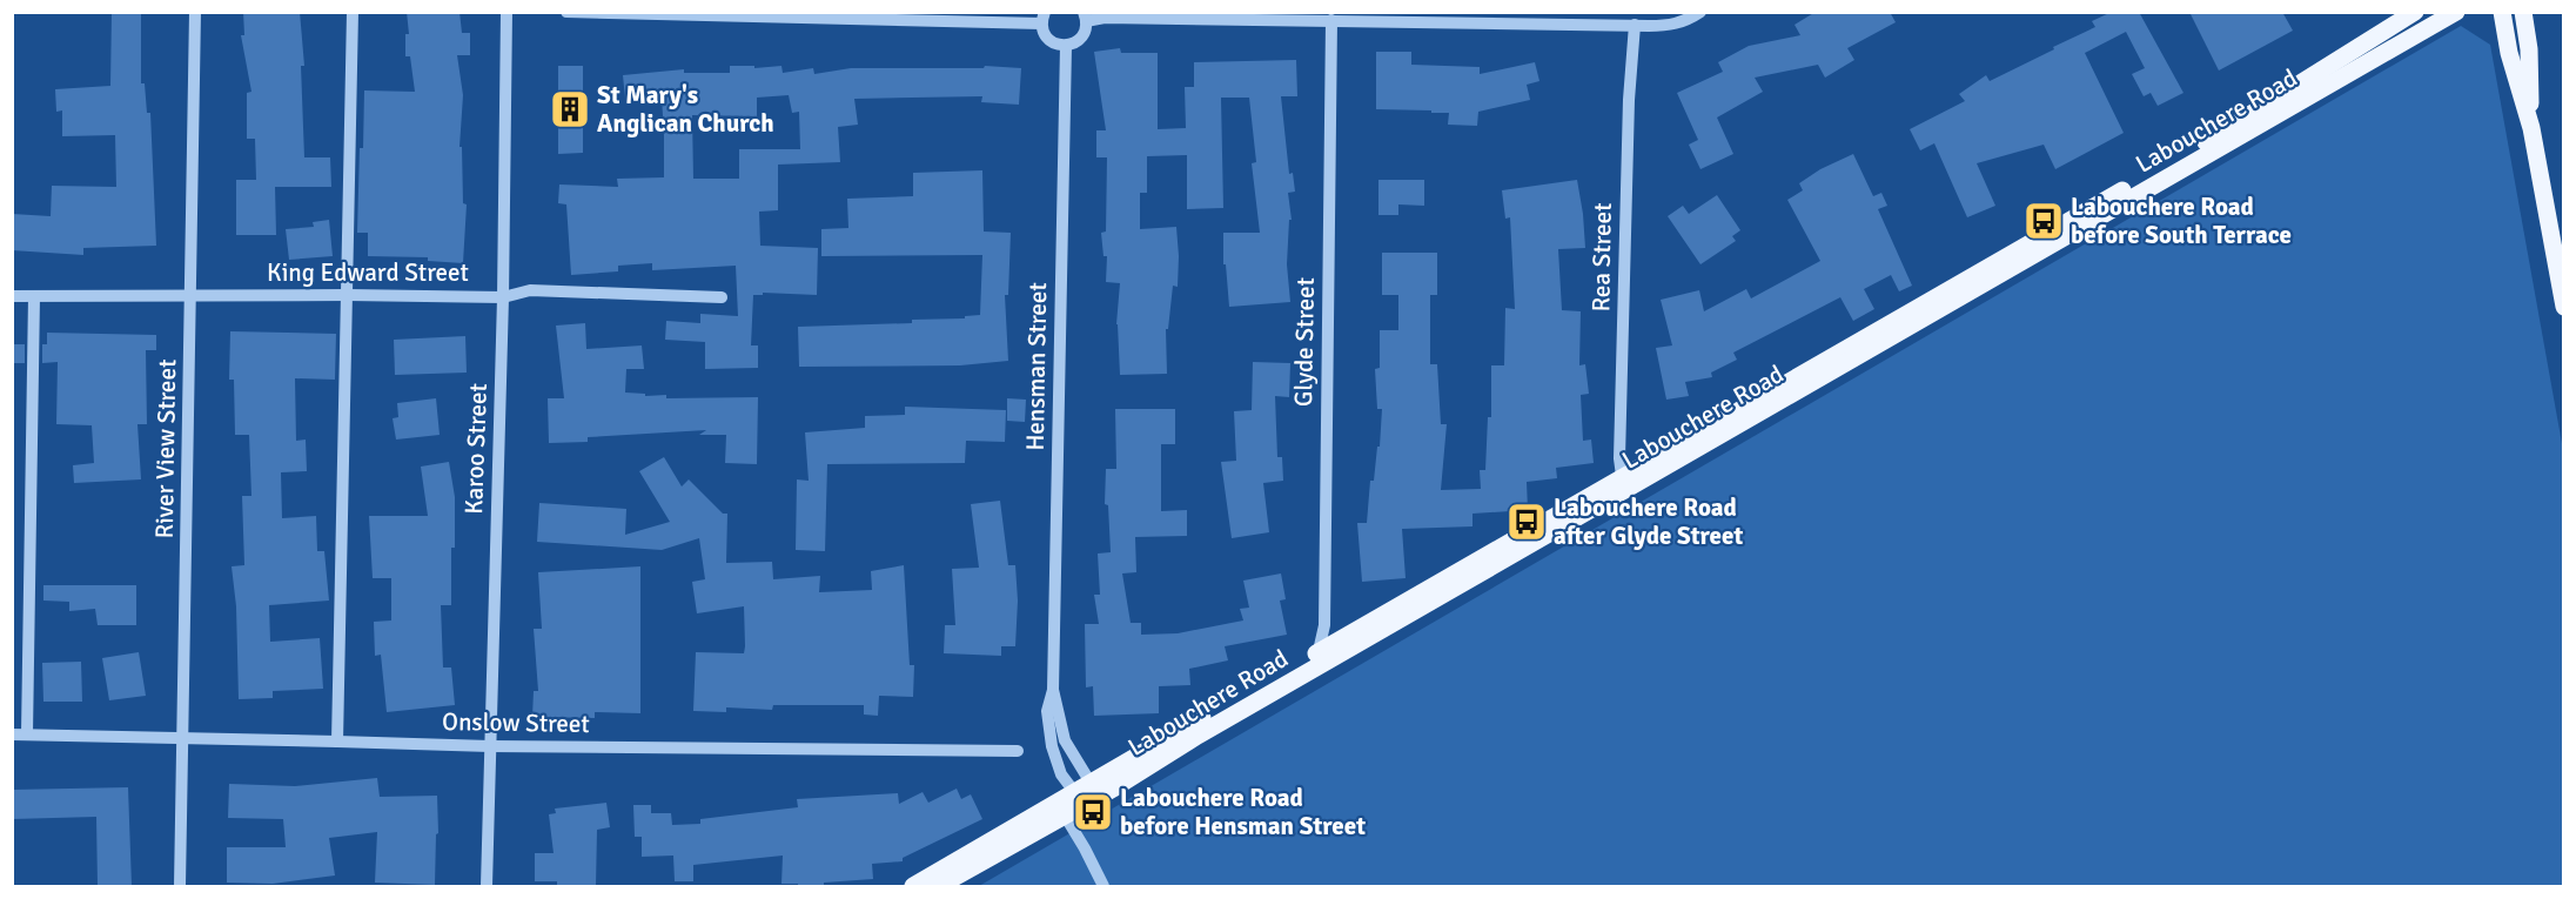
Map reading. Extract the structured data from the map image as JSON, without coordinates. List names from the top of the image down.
{
  "streets": {
    "main road": ["Labouchere Road"],
    "street": [
      "Rea Street",
      "King Edward Street",
      "Glyde Street",
      "Hensman Street",
      "River View Street",
      "Karoo Street",
      "Onslow Street"
    ]
  },
  "crossings": [
    ["Labouchere Road", "Rea Street"],
    ["Labouchere Road", "Glyde Street"],
    ["Labouchere Road", "Hensman Street"],
    ["King Edward Street", "River View Street"],
    ["King Edward Street", "Karoo Street"],
    ["River View Street", "Onslow Street"],
    ["Karoo Street", "Onslow Street"]
  ],
  "places": {
    "building": ["St Mary's Anglican Church"],
    "bus stop": ["Labouchere Road before South Terrace", "Labouchere Road after Glyde Street", "Labouchere Road before Hensman Street"]
  }
}
